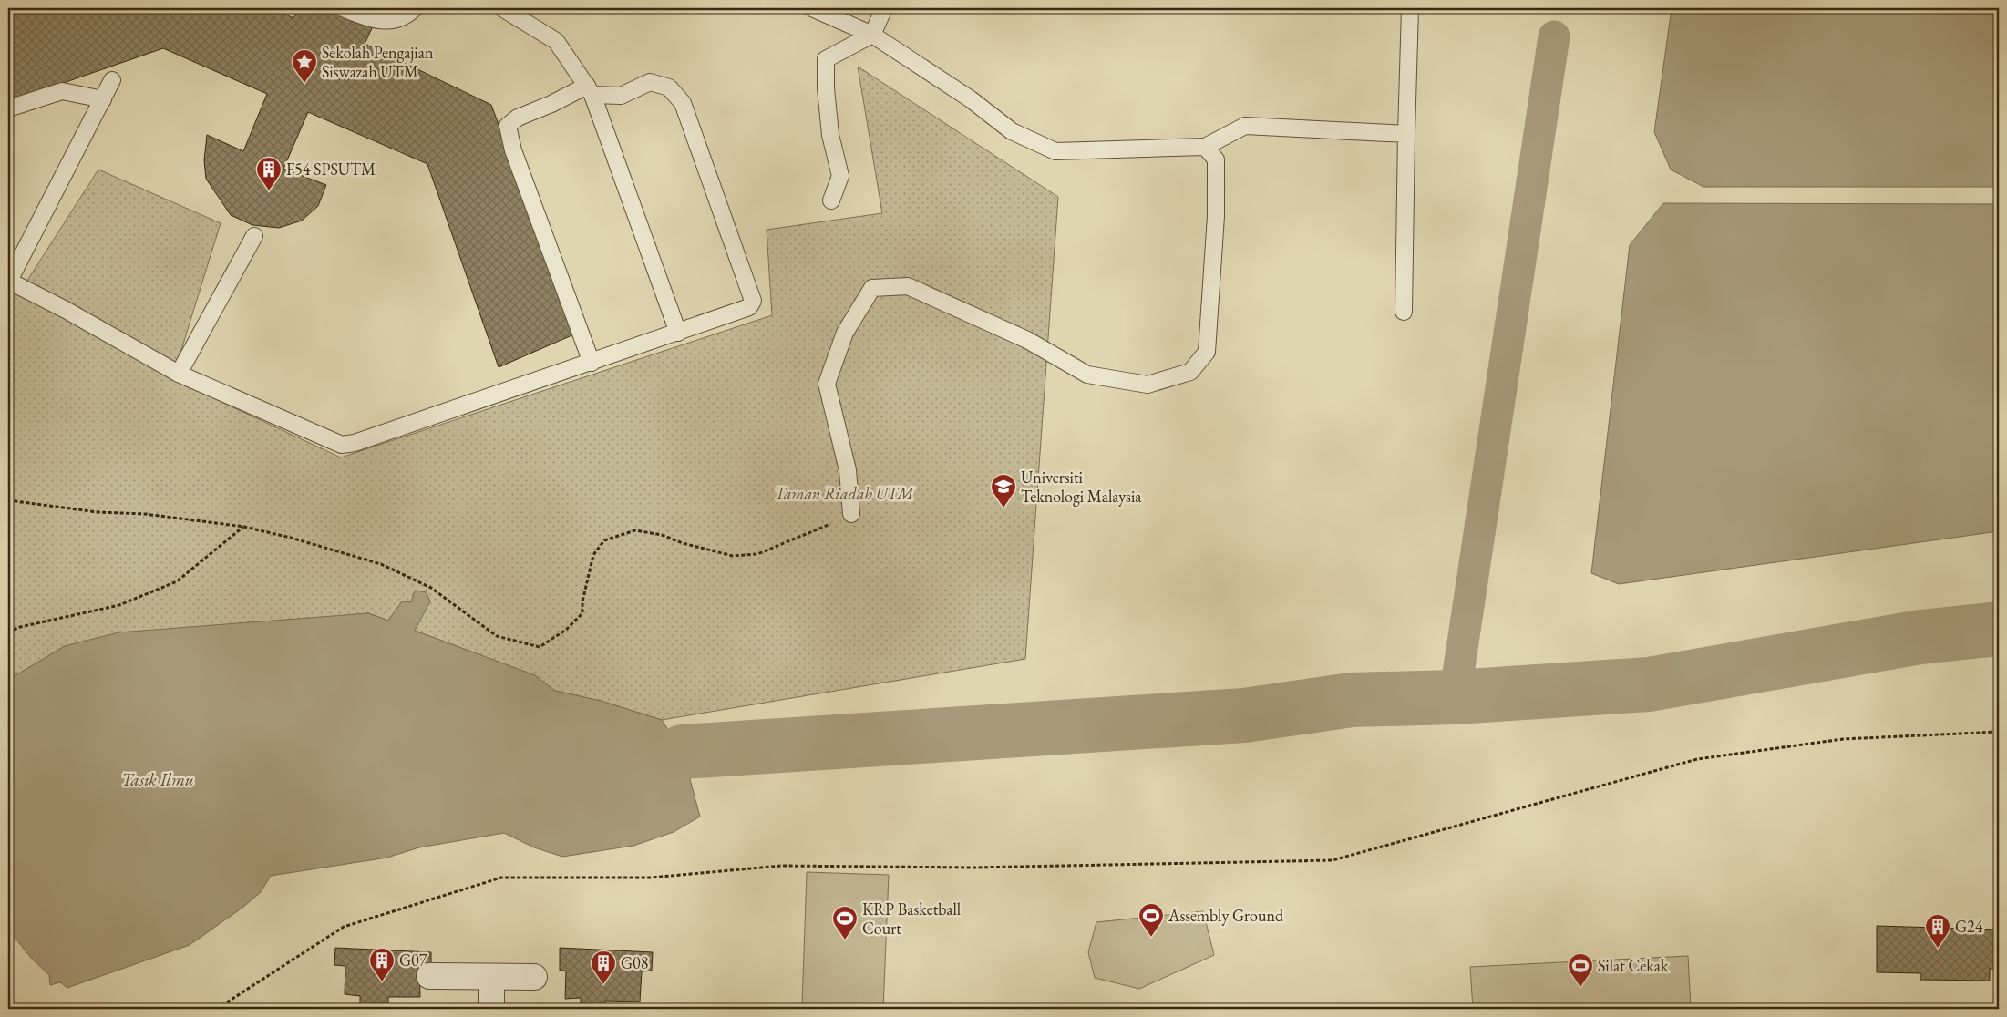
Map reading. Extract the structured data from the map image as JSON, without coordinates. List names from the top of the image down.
{
  "water": ["Tasik Ilmu"],
  "parks": ["Taman Riadah UTM"],
  "places": {
    "place": ["Sekolah Pengajian Siswazah UTM"],
    "building": [
      "F54 SPSUTM",
      "G24",
      "G07",
      "G08"
    ],
    "school or university": ["Universiti Teknologi Malaysia"],
    "sports": ["Assembly Ground", "KRP Basketball Court", "Silat Cekak"]
  }
}
